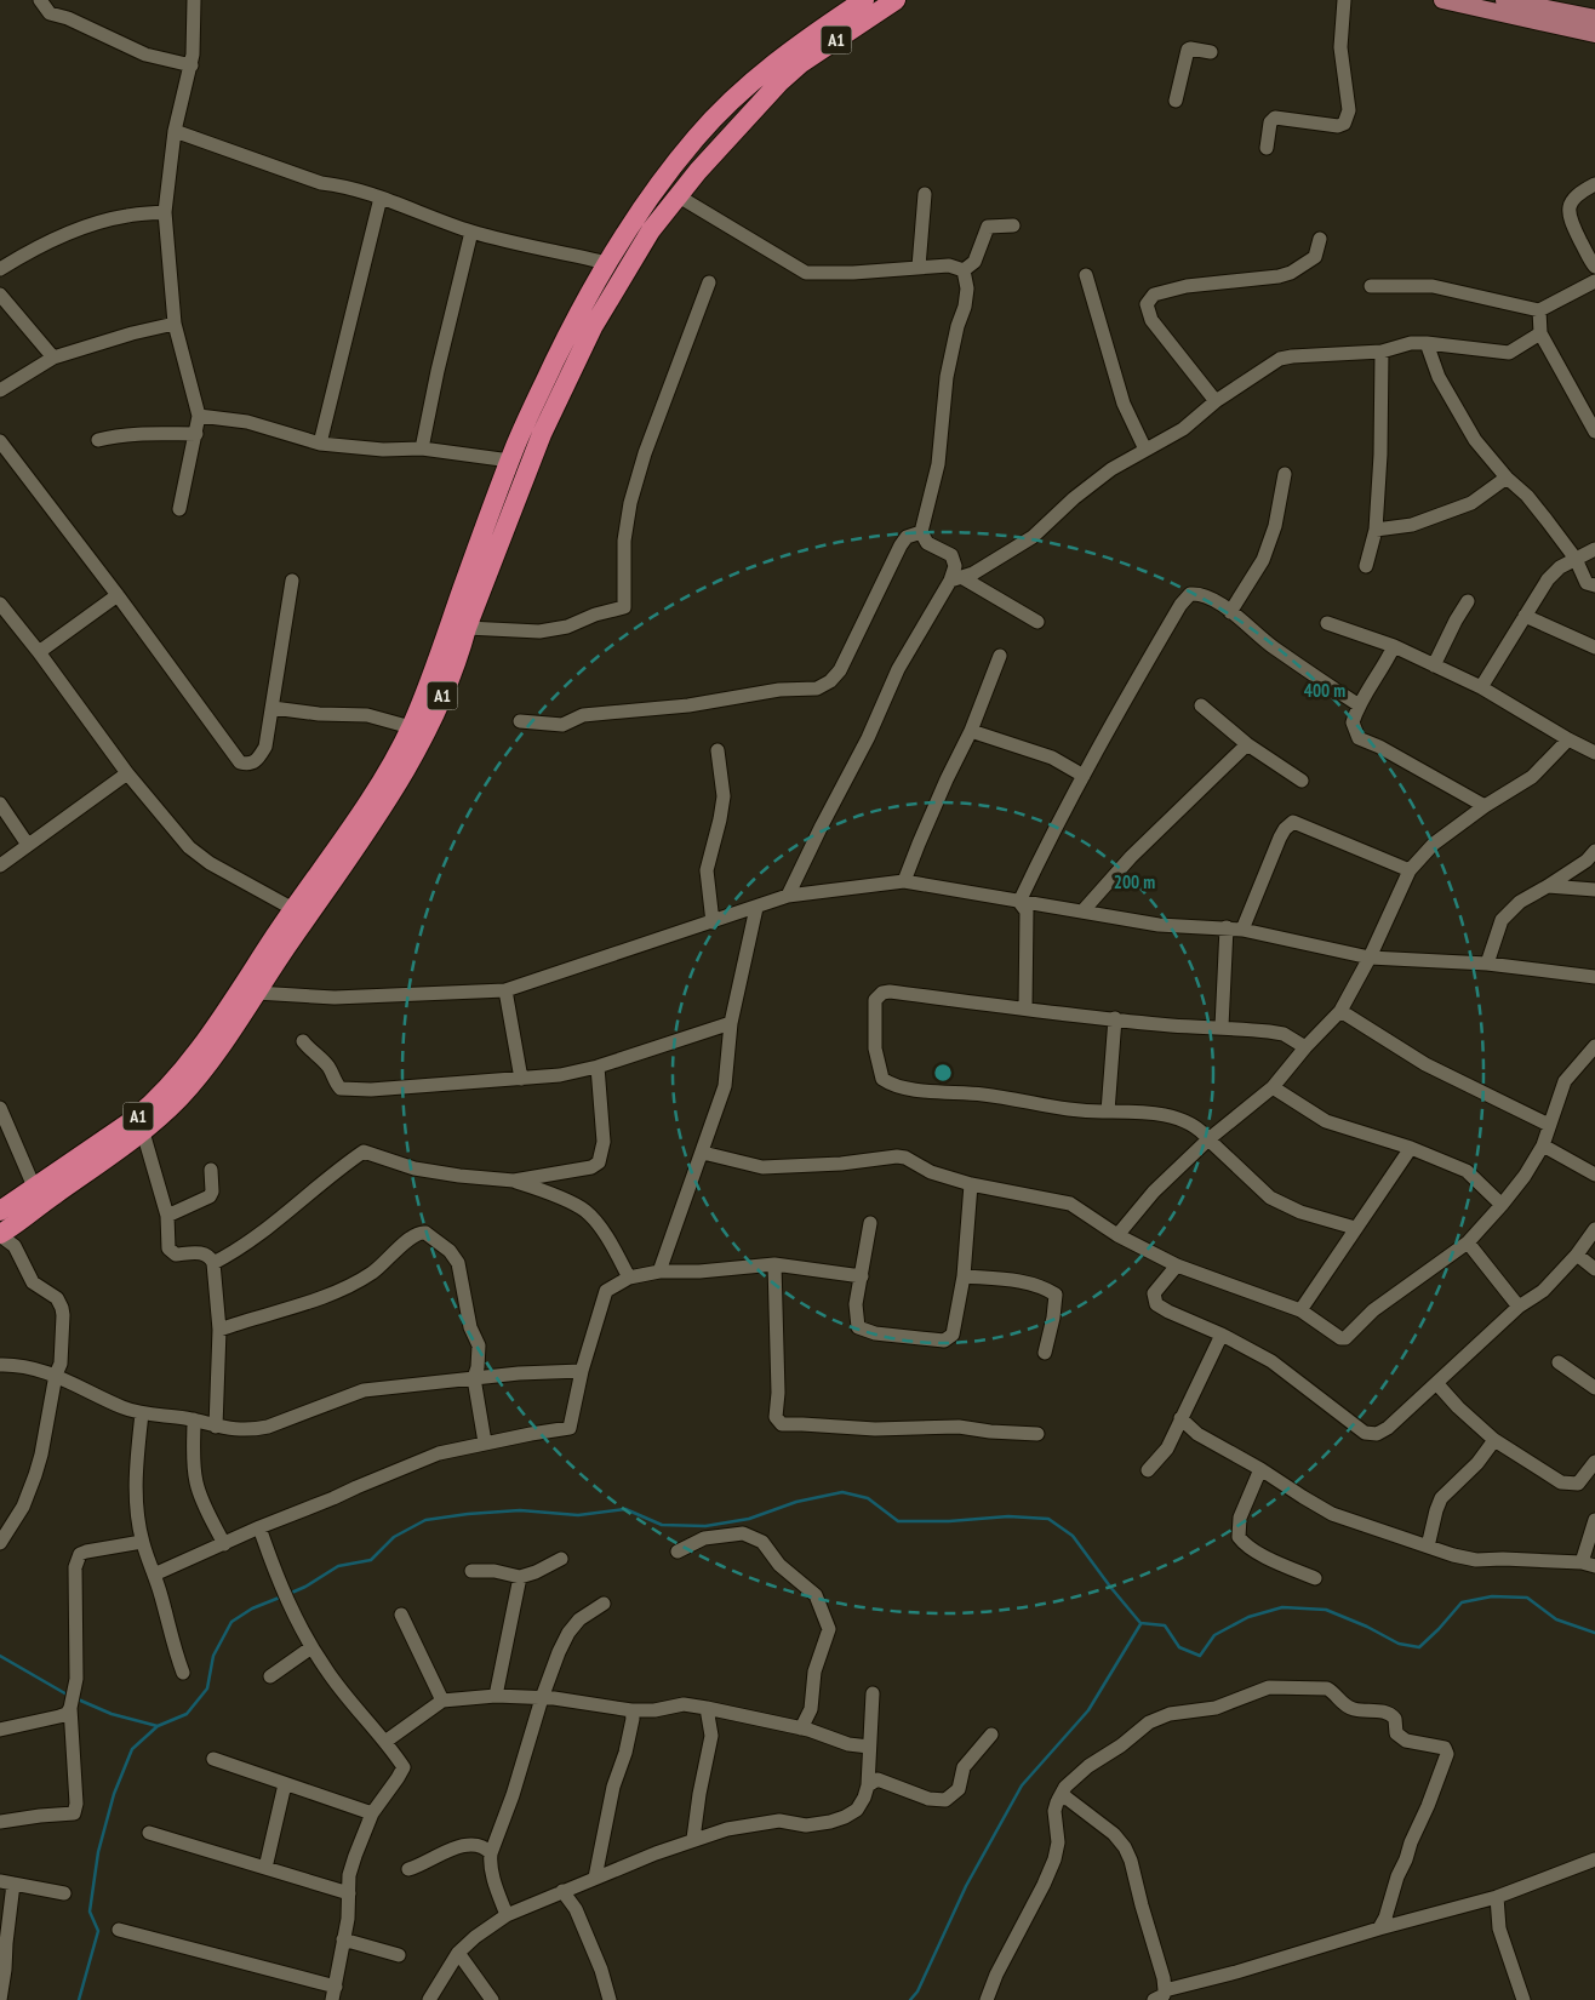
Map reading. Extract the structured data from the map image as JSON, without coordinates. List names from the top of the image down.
{
  "streets": {
    "highway": ["A1"]
  },
  "rings": ["400 m", "200 m"]
}
